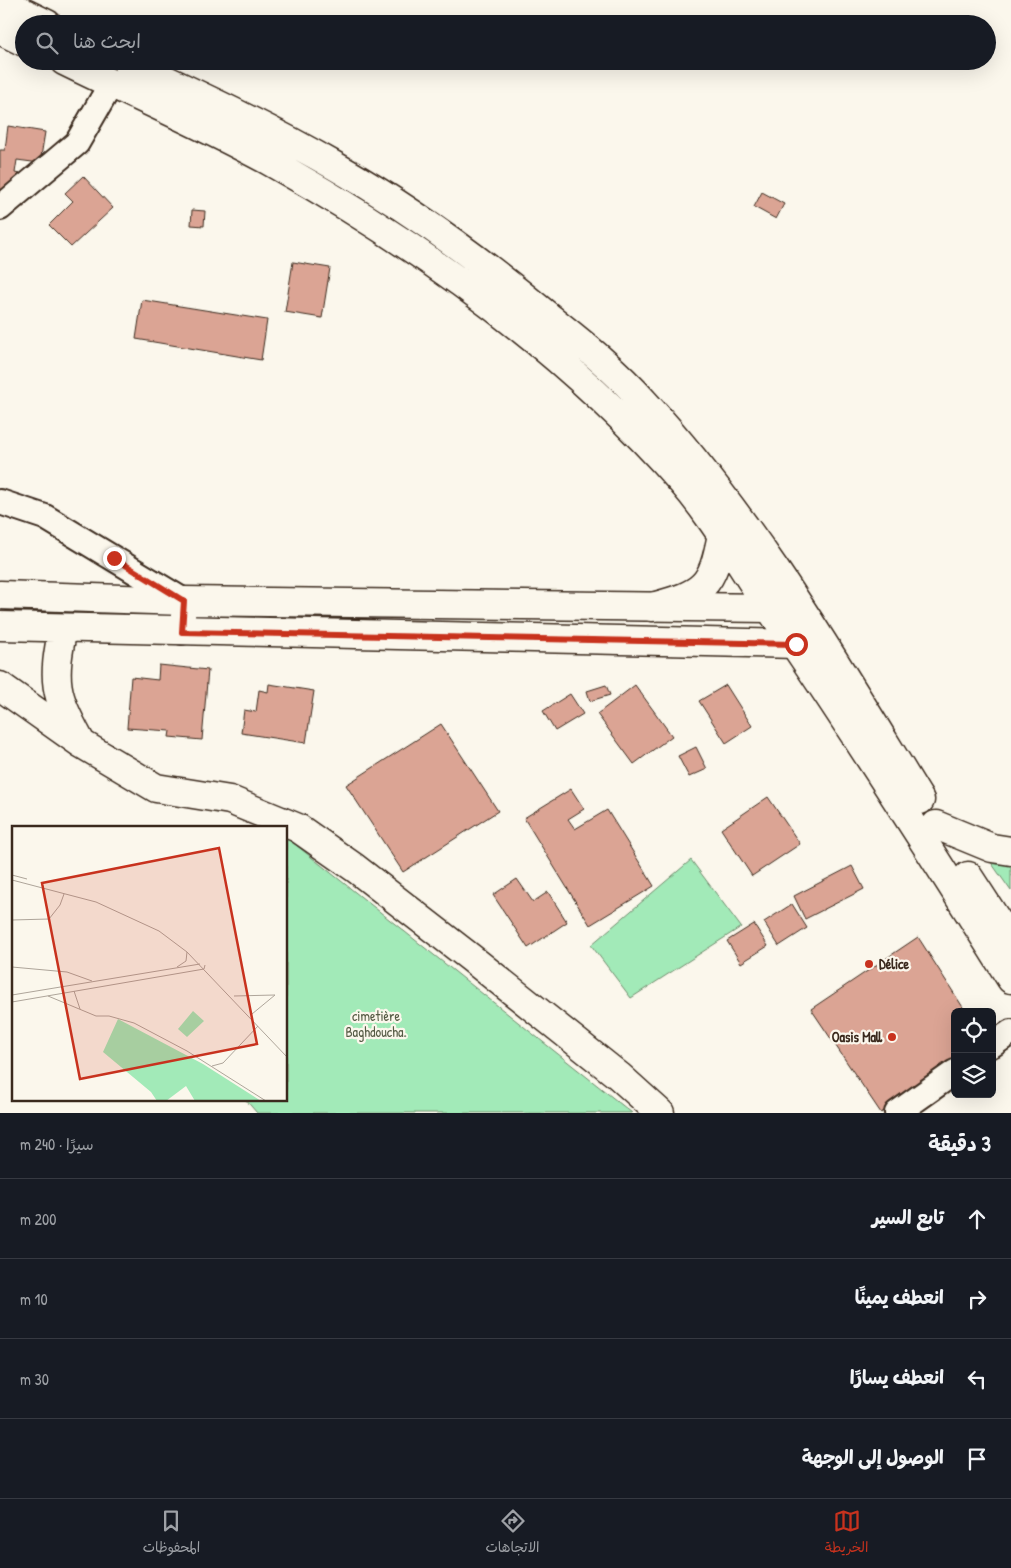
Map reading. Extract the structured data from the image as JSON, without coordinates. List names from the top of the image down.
{
  "parks": ["cimetière Baghdoucha."],
  "places": ["Délice", "Oasis Mall"],
  "page": {
    "search": "ابحث هنا",
    "heading": ["3 دقيقة", "سيرًا · 240 m"],
    "list": [
      ["تابع السير", "200 m"],
      ["انعطف يمينًا", "10 m"],
      ["انعطف يسارًا", "30 m"],
      "الوصول إلى الوجهة"
    ],
    "nav": ["الخريطة", "الاتجاهات", "المحفوظات"]
  }
}
